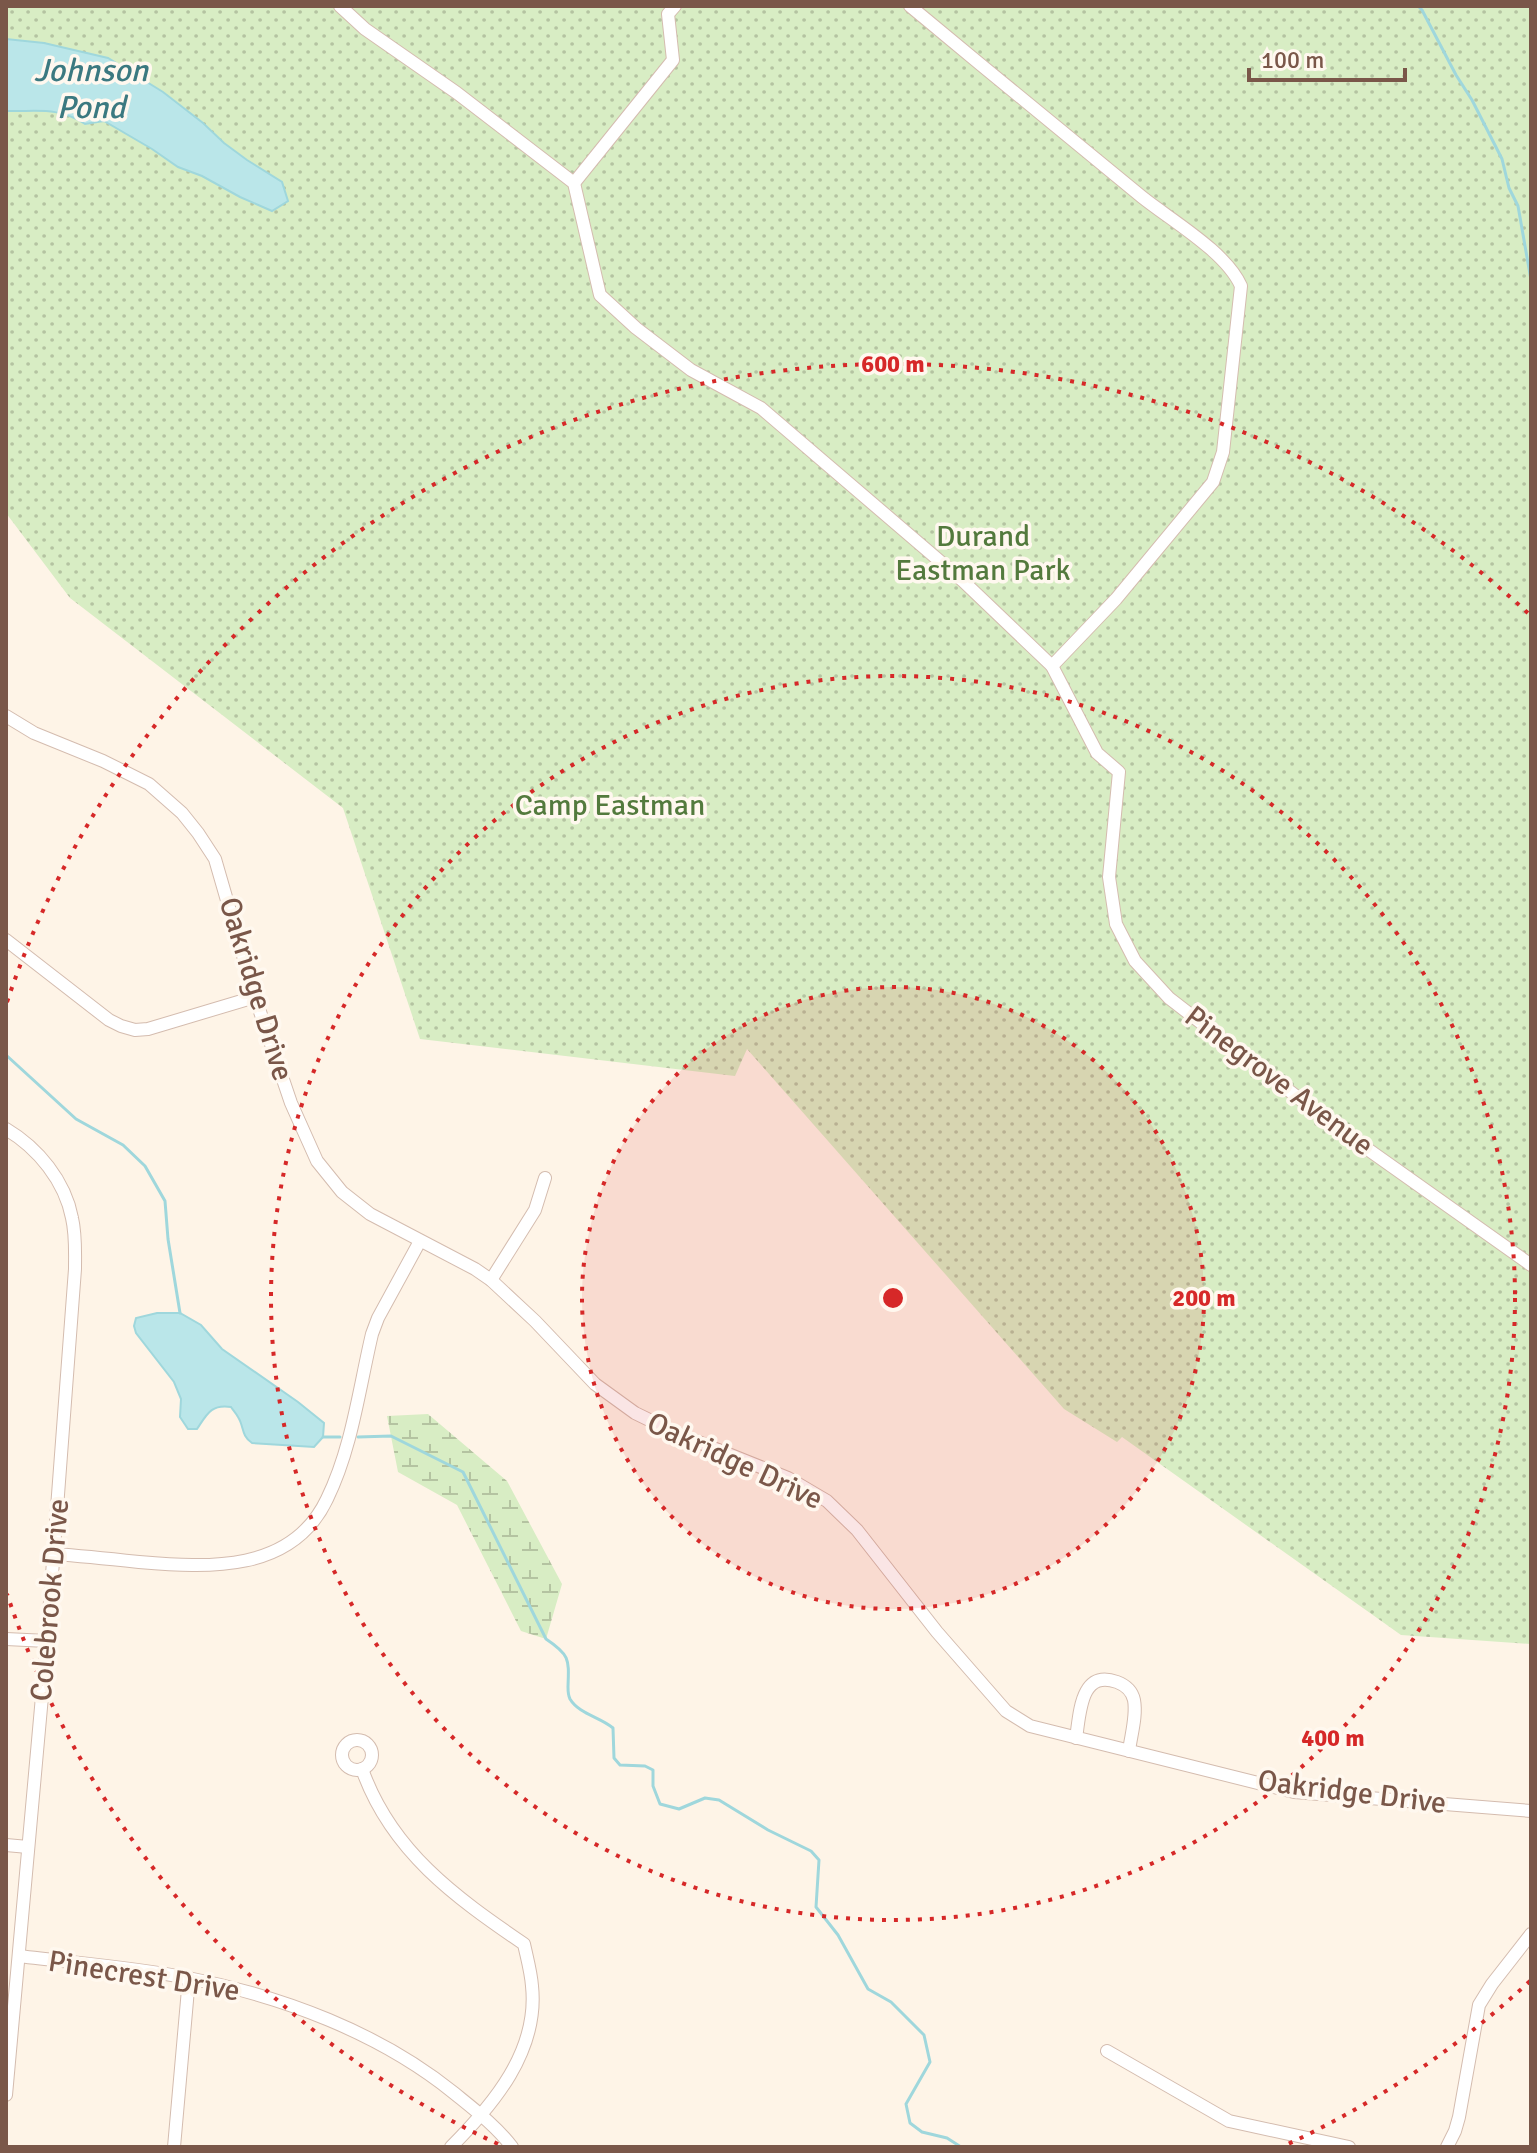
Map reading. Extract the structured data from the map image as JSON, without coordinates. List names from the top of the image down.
{
  "streets": {
    "street": [
      "Oakridge Drive",
      "Pinegrove Avenue",
      "Colebrook Drive",
      "Pinecrest Drive"
    ]
  },
  "crossings": [
    ["Colebrook Drive", "Pinecrest Drive"]
  ],
  "water": ["Johnson Pond"],
  "parks": ["Durand Eastman Park", "Camp Eastman"],
  "scale_bar": "100 m",
  "rings": ["600 m", "200 m", "400 m"]
}
